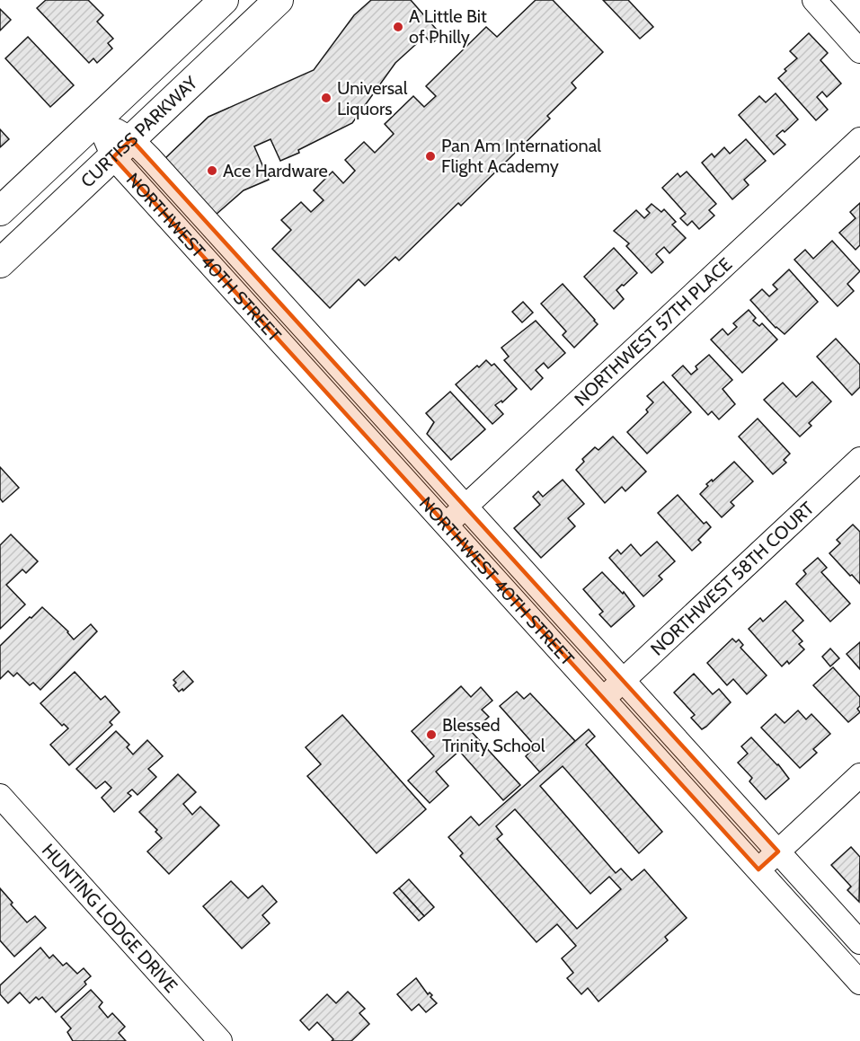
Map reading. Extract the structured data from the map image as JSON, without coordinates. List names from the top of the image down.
{
  "streets": {
    "main road": ["CURTISS PARKWAY"],
    "street": [
      "NORTHWEST 40TH STREET",
      "NORTHWEST 57TH PLACE",
      "NORTHWEST 58TH COURT",
      "HUNTING LODGE DRIVE"
    ]
  },
  "crossings": [
    ["CURTISS PARKWAY", "NORTHWEST 40TH STREET"],
    ["NORTHWEST 40TH STREET", "NORTHWEST 57TH PLACE"],
    ["NORTHWEST 40TH STREET", "NORTHWEST 58TH COURT"]
  ],
  "places": [
    "A Little Bit of Philly",
    "Universal Liquors",
    "Pan Am International Flight Academy",
    "Ace Hardware",
    "Blessed Trinity School"
  ]
}
